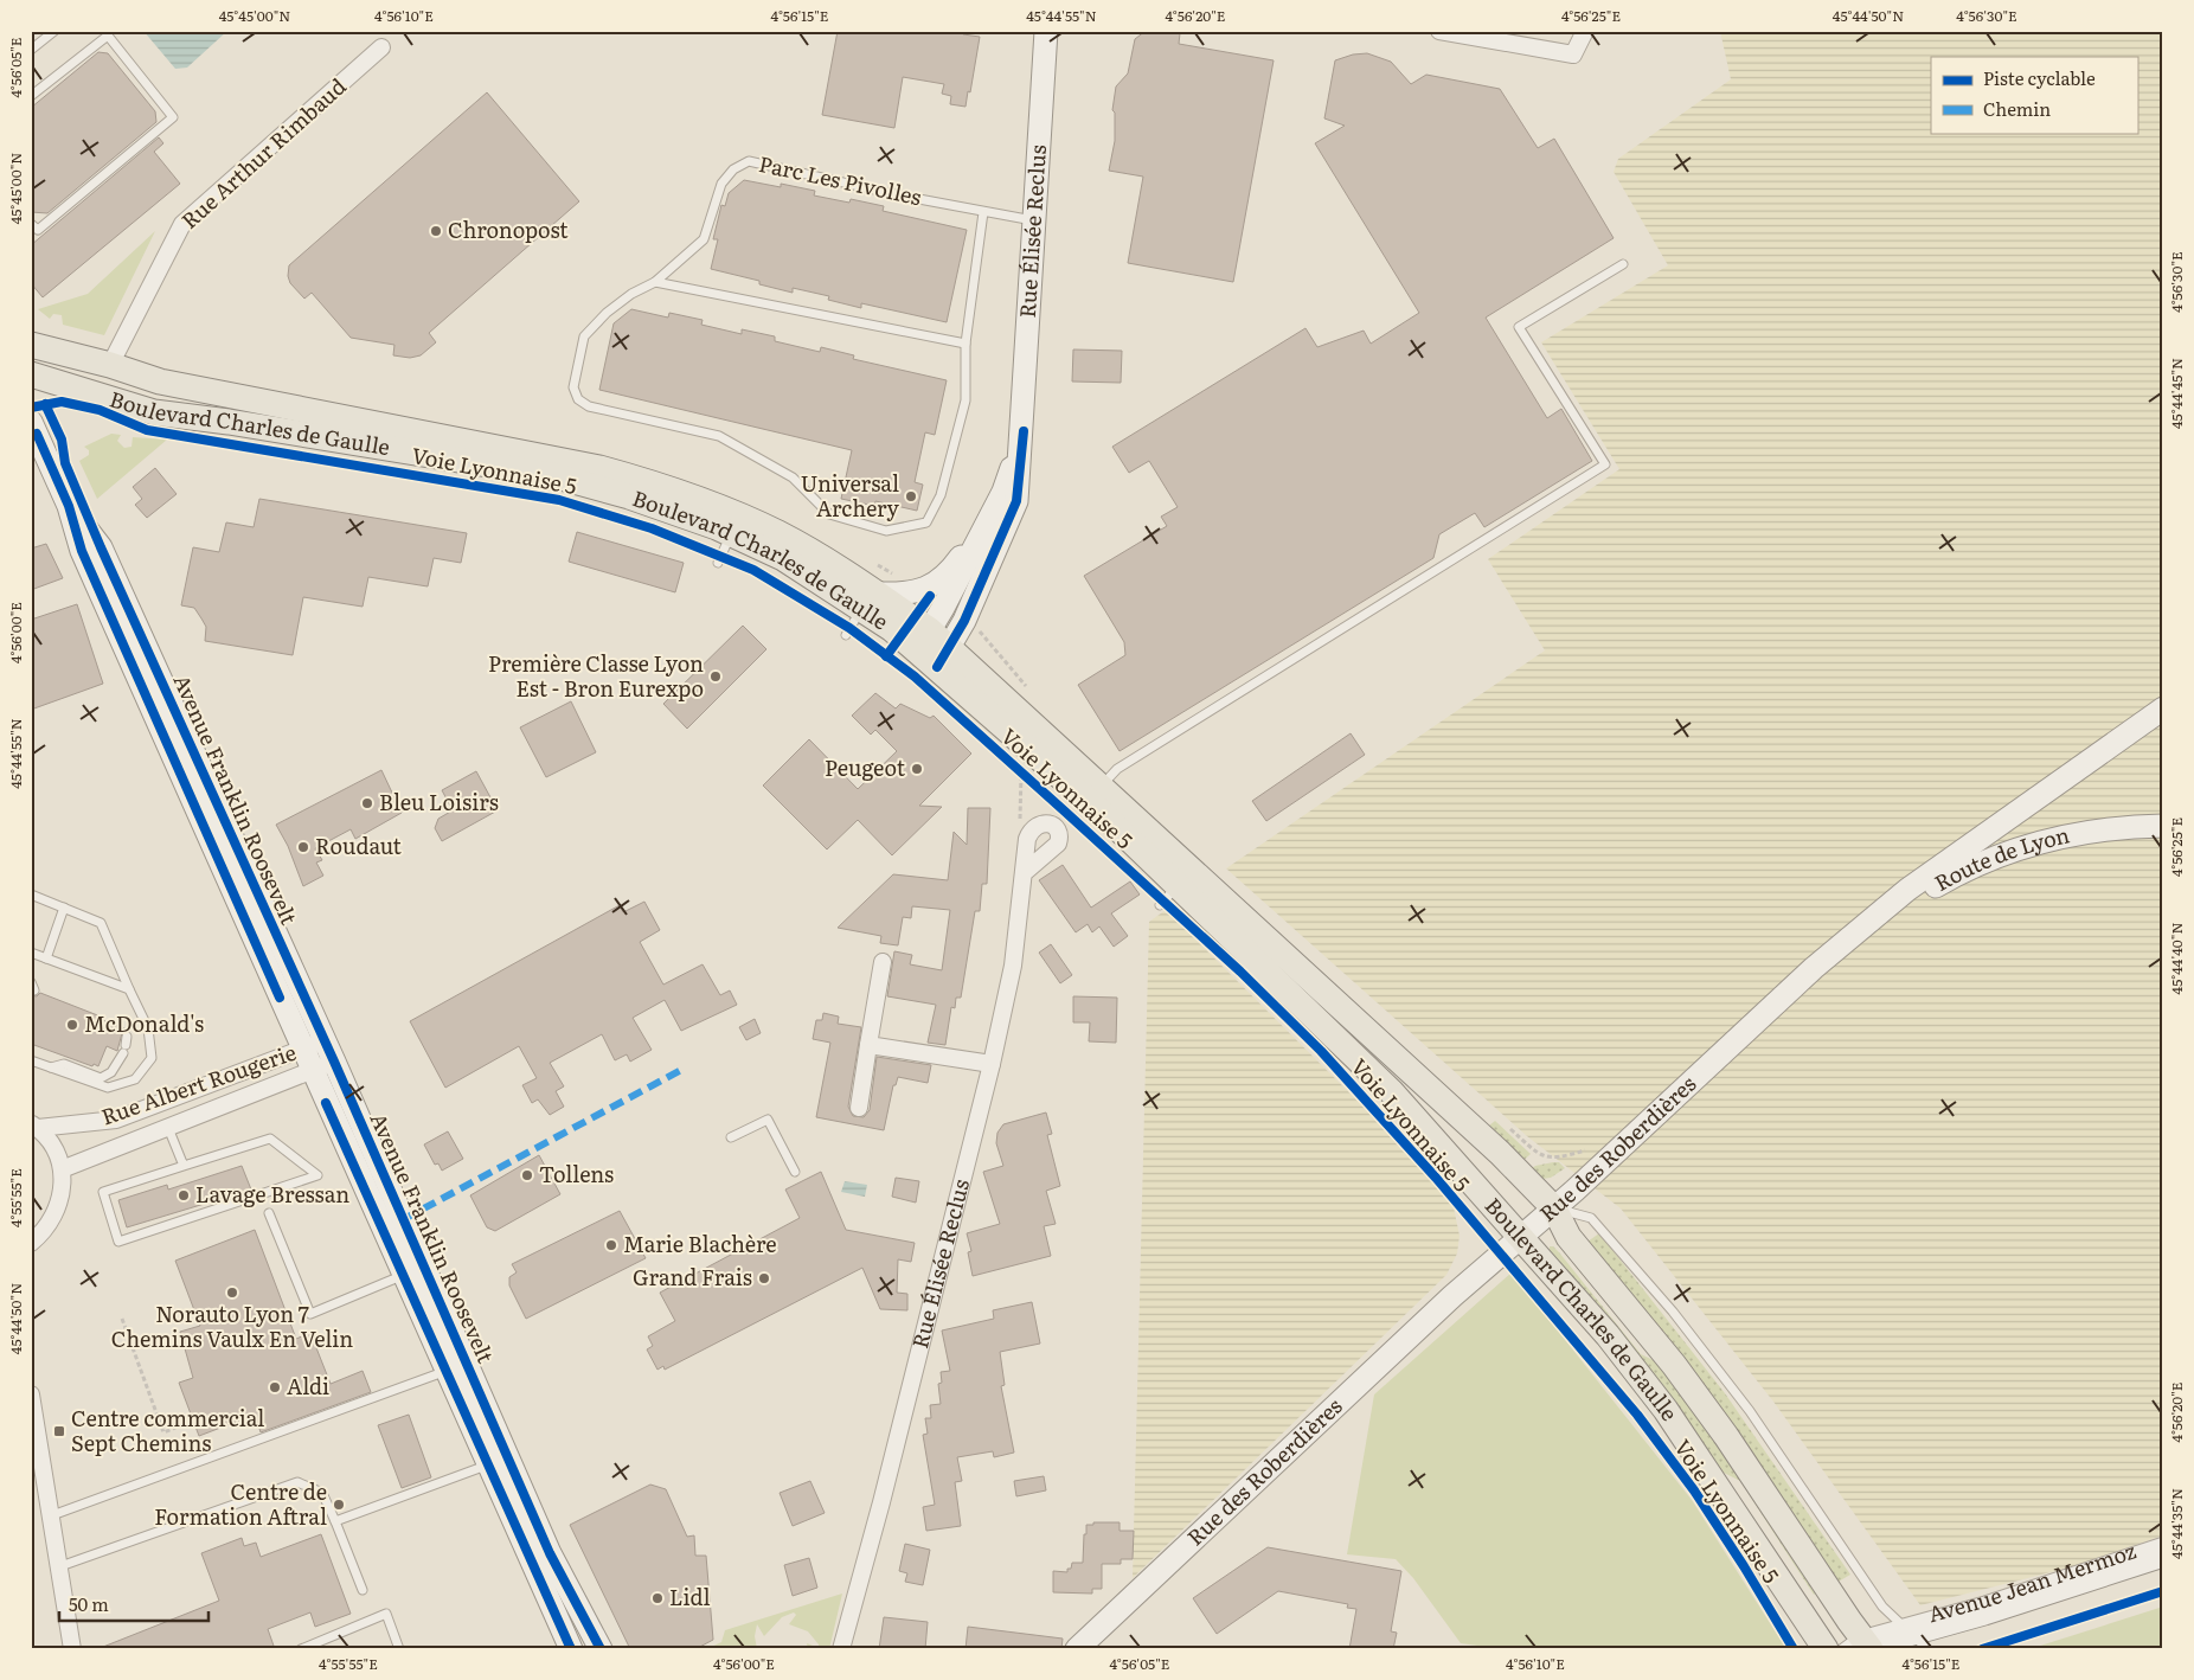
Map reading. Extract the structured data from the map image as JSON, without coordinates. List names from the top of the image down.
{
  "streets": {
    "main road": ["Boulevard Charles de Gaulle"],
    "street": [
      "Rue Arthur Rimbaud",
      "Rue Élisée Reclus",
      "Avenue Franklin Roosevelt",
      "Route de Lyon",
      "Rue Albert Rougerie",
      "Rue des Roberdières",
      "Avenue Jean Mermoz"
    ],
    "lane": ["Parc Les Pivolles"],
    "cycle path": ["Voie Lyonnaise 5"]
  },
  "crossings": [
    ["Rue Arthur Rimbaud", "Boulevard Charles de Gaulle"],
    ["Parc Les Pivolles", "Rue Élisée Reclus"],
    ["Rue Élisée Reclus", "Boulevard Charles de Gaulle"],
    ["Boulevard Charles de Gaulle", "Rue des Roberdières"],
    ["Boulevard Charles de Gaulle", "Avenue Jean Mermoz"],
    ["Avenue Franklin Roosevelt", "Rue Albert Rougerie"],
    ["Route de Lyon", "Rue des Roberdières"]
  ],
  "places": {
    "other": [
      "Chronopost",
      "Universal Archery",
      "Première Classe Lyon Est - Bron Eurexpo",
      "Peugeot",
      "Bleu Loisirs",
      "Roudaut",
      "McDonald's",
      "Tollens",
      "Lavage Bressan",
      "Marie Blachère",
      "Grand Frais",
      "Norauto Lyon 7 Chemins Vaulx En Velin",
      "Aldi",
      "Centre de Formation Aftral",
      "Lidl"
    ],
    "transit": ["Centre commercial Sept Chemins"]
  },
  "legend": ["Piste cyclable", "Chemin"],
  "scale_bar": "50 m",
  "coordinates": [
    "45°45'00\"N",
    "4°56'10\"E",
    "4°56'15\"E",
    "45°44'55\"N",
    "4°56'20\"E",
    "4°56'25\"E",
    "45°44'50\"N",
    "4°56'30\"E",
    "4°56'05\"E",
    "45°44'45\"N",
    "4°56'00\"E",
    "45°44'40\"N",
    "4°55'55\"E",
    "45°44'35\"N"
  ]
}
